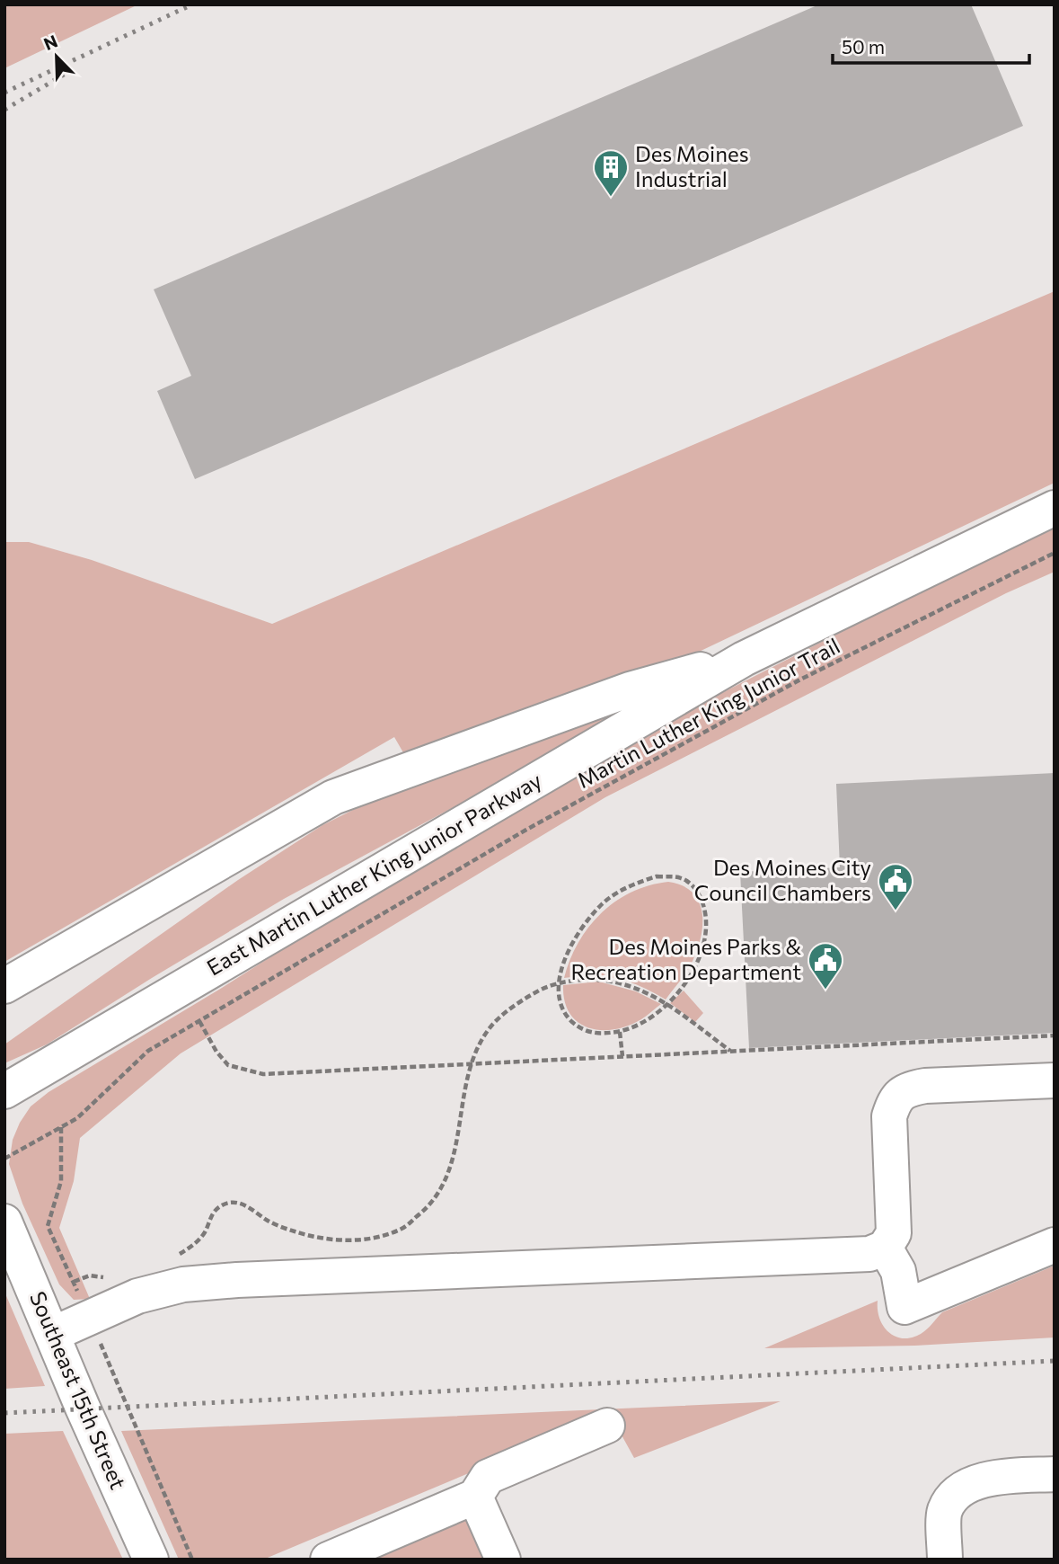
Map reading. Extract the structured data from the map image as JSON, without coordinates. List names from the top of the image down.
{
  "streets": {
    "main road": ["East Martin Luther King Junior Parkway", "Southeast 15th Street"],
    "path": ["Martin Luther King Junior Trail"]
  },
  "places": {
    "building": ["Des Moines Industrial"],
    "public building": ["Des Moines City Council Chambers", "Des Moines Parks & Recreation Department"]
  },
  "scale_bar": "50 m",
  "north": "top left"
}
